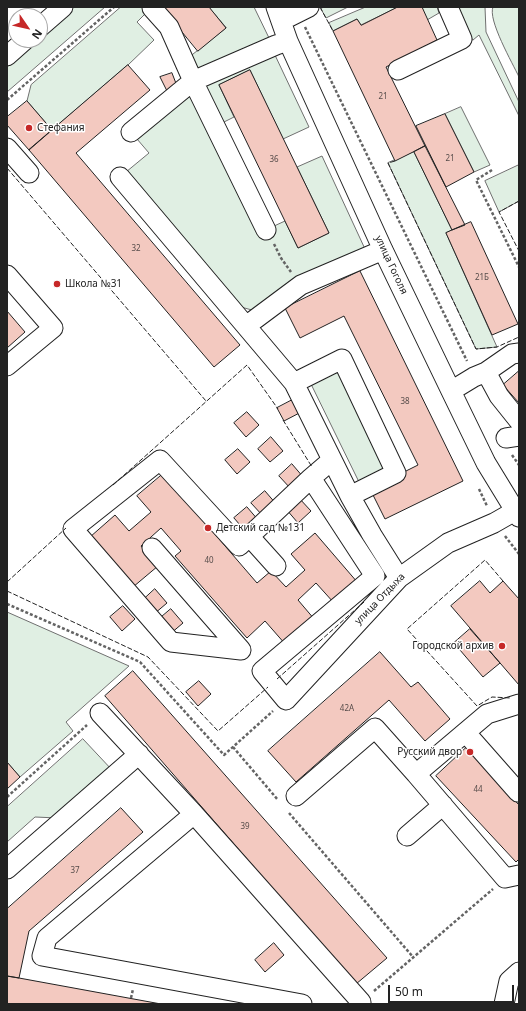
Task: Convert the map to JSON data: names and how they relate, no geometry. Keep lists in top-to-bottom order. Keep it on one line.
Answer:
{"streets":{"street":["улица Гоголя","улица Отдыха"]},"crossings":[["улица Гоголя","улица Отдыха"]],"places":["Стефания","Школа №31","Детский сад №131","Городской архив","Русский двор"],"house_numbers":["21","21","36","32","21Б","38","40","42А","44","39","37"],"scale_bar":"50 m","north":"bottom right"}
